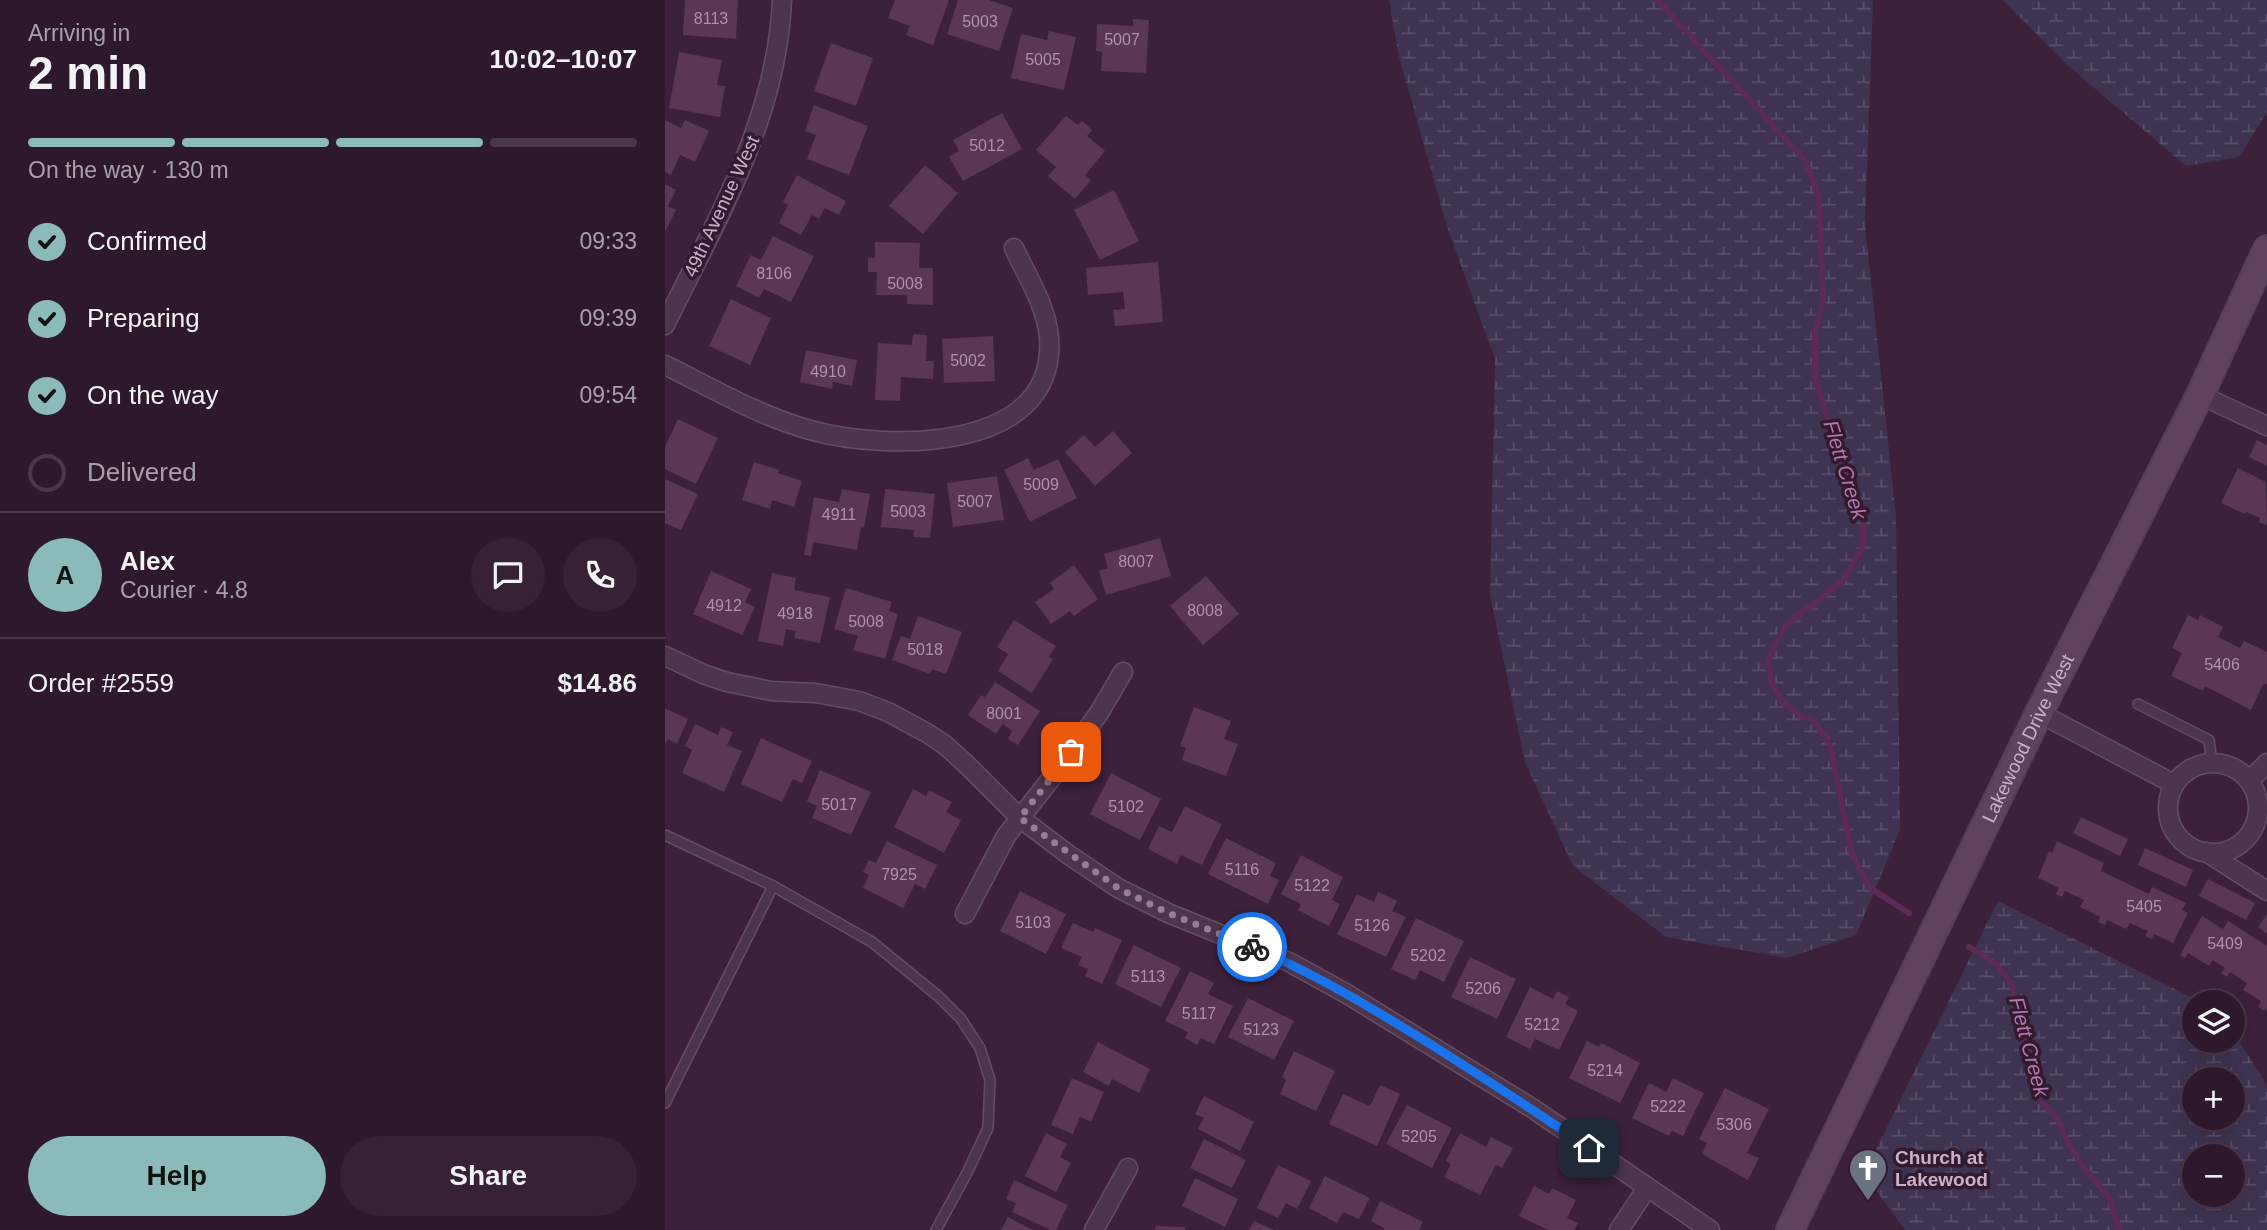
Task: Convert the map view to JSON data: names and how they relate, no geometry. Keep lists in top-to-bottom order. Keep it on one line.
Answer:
{"streets":{"main road":["Lakewood Drive West"],"street":["49th Avenue West"]},"water":["Flett Creek"],"places":{"church":["Church at Lakewood"]},"house_numbers":["8113","5003","5007","5005","5012","8106","5008","5002","4910","5009","5007","5003","4911","8007","4912","8008","4918","5008","5018","5406","8001","5017","5102","5116","7925","5122","5405","5103","5126","5409","5202","5113","5206","5117","5212","5123","5214","5222","5306","5205"],"page":{"heading":["2 min","Arriving in","10:02–10:07"],"panel":["Alex","Courier · 4.8","Order #2559","$14.86"],"bar":"On the way · 130 m","list":[["Confirmed","09:33"],["Preparing","09:39"],["On the way","09:54"],"Delivered"],"round":"A","map_buttons":["+","−"],"buttons":["Help","Share"]}}
